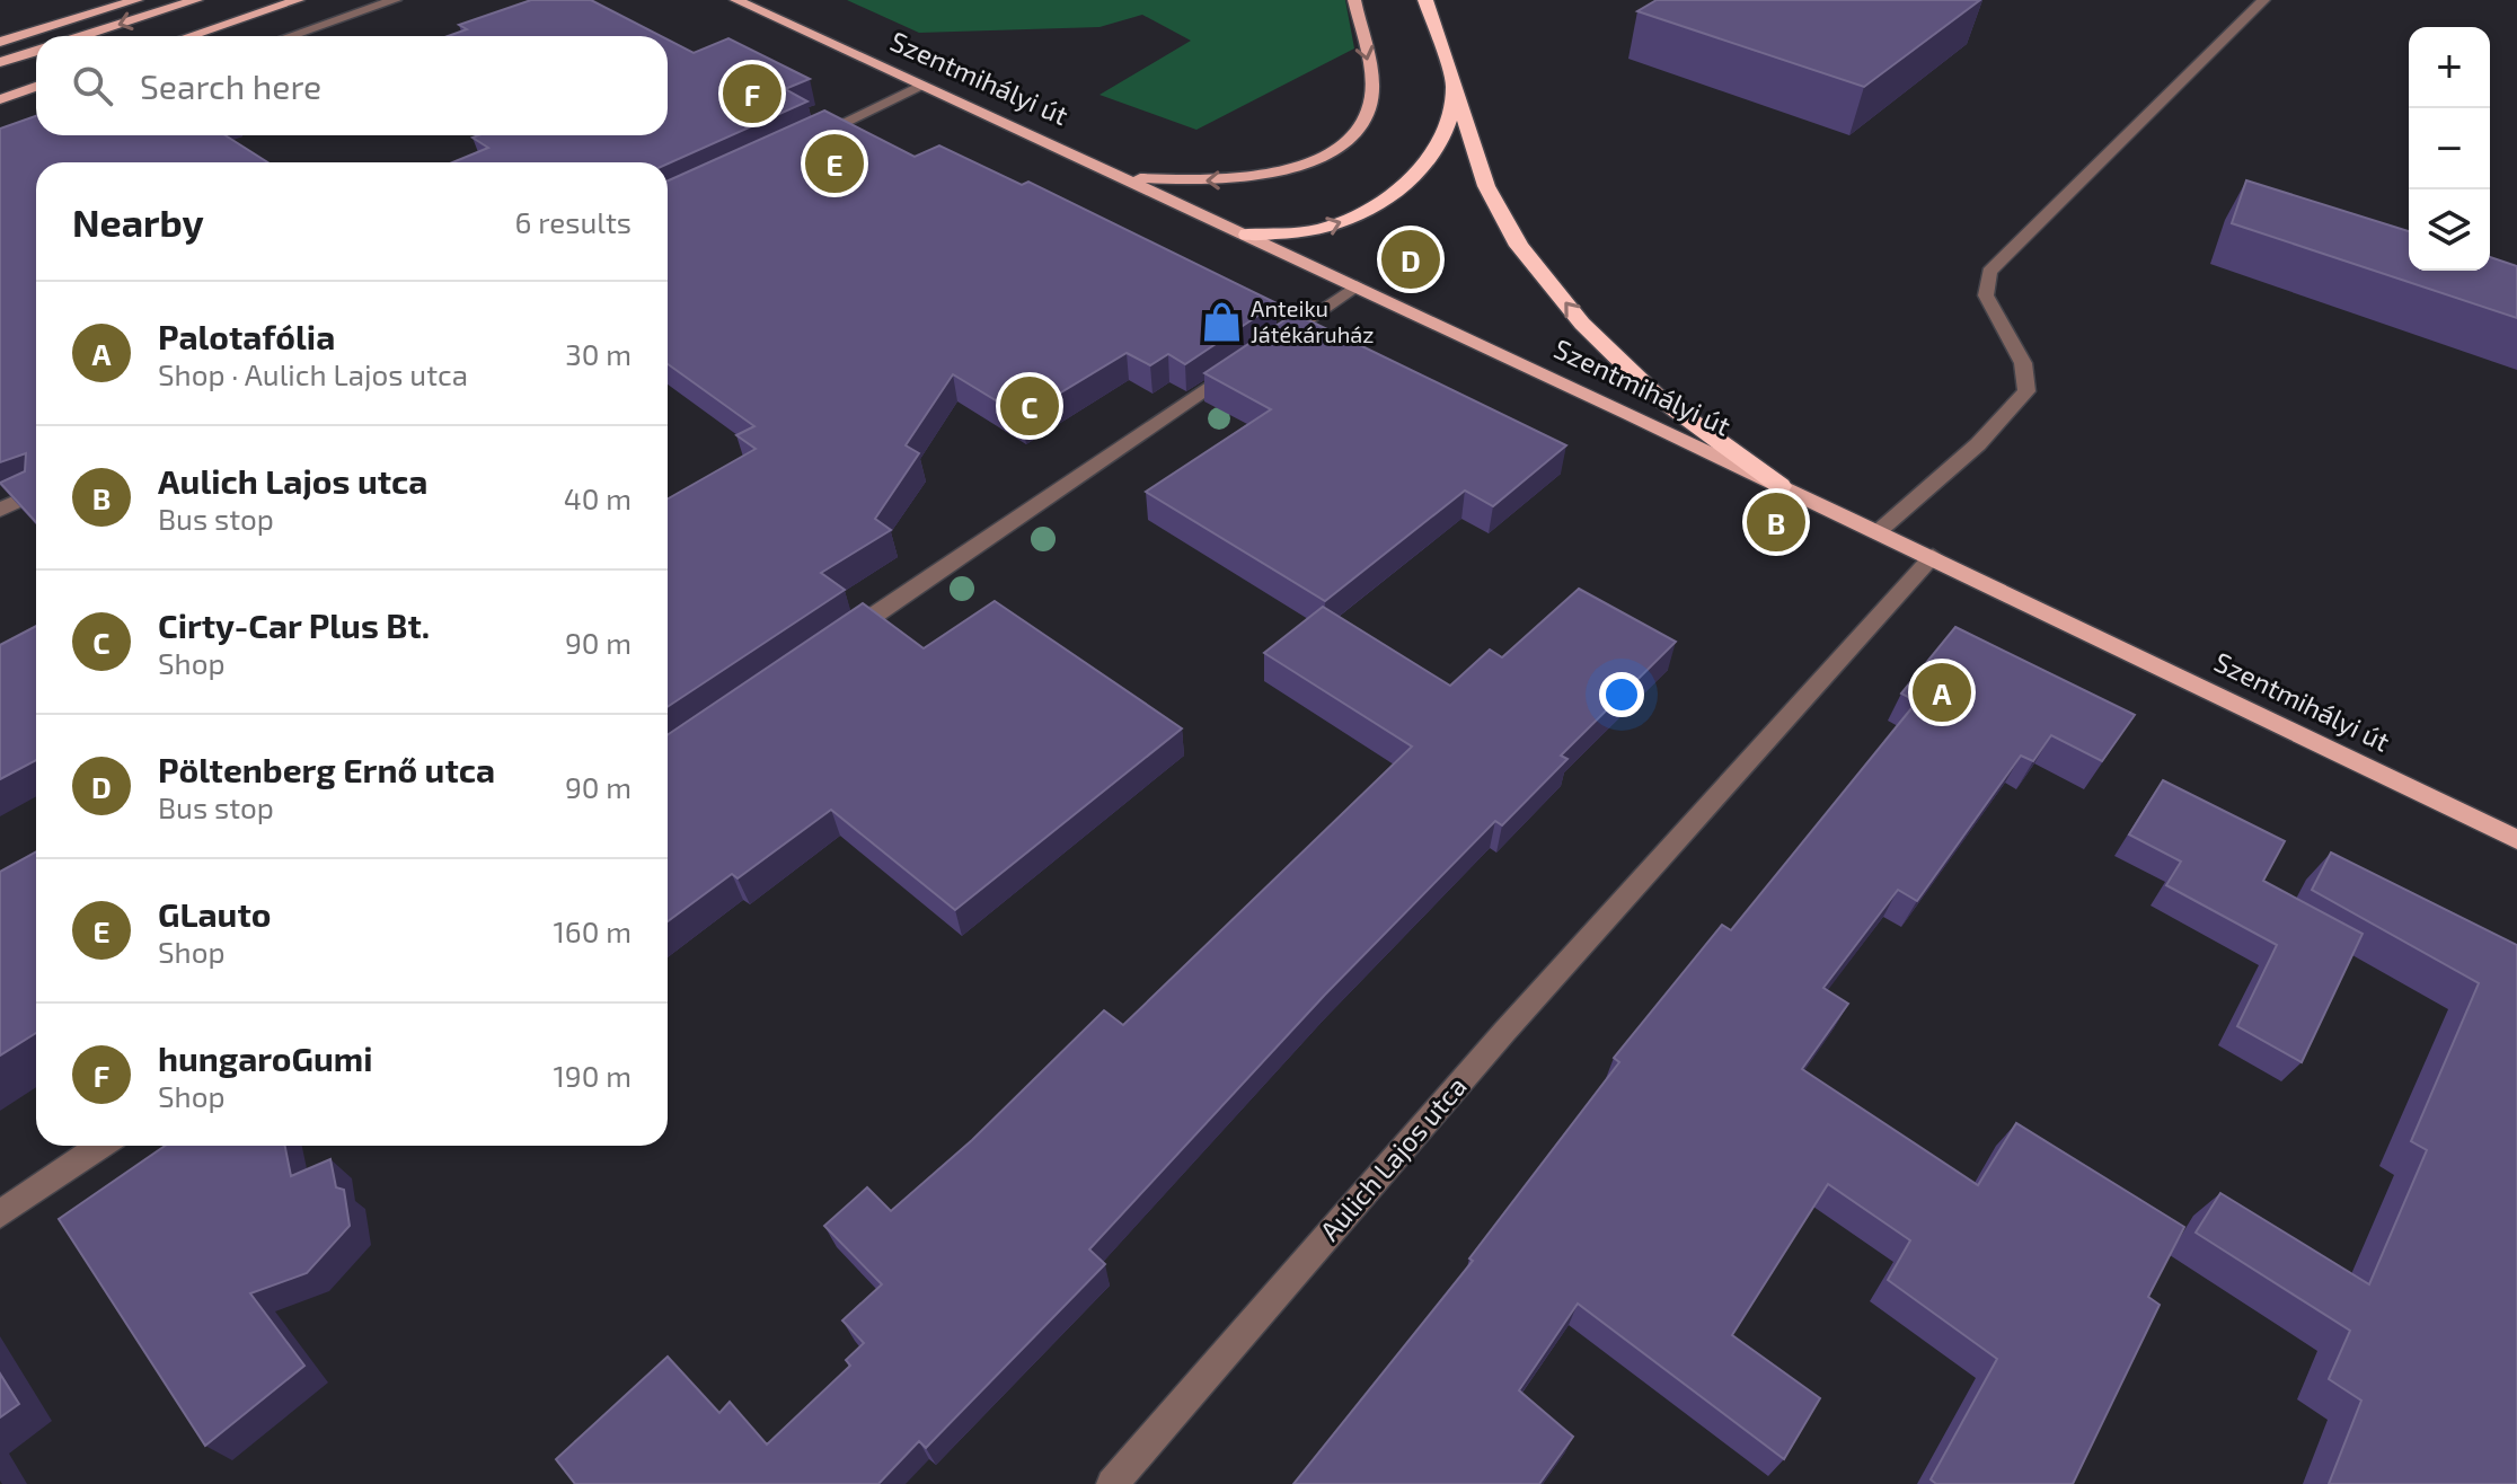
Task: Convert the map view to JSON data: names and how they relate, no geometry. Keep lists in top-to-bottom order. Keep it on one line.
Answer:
{"streets":{"main road":["Szentmihályi út"],"street":["Aulich Lajos utca"]},"crossings":[["Szentmihályi út","Aulich Lajos utca"]],"places":{"shop":["Anteiku Játékáruház"]},"page":{"map_buttons":["+","−"],"search":"Search here","pins":["F","E","D","C","B","A"],"heading":["Nearby","6 results"],"list":[{"mark":"A","name":"Palotafólia","note":"Shop · Aulich Lajos utca","value":"30 m"},{"mark":"B","name":"Aulich Lajos utca","note":"Bus stop","value":"40 m"},{"mark":"C","name":"Cirty-Car Plus Bt.","note":"Shop","value":"90 m"},{"mark":"D","name":"Pöltenberg Ernő utca","note":"Bus stop","value":"90 m"},{"mark":"E","name":"GLauto","note":"Shop","value":"160 m"},{"mark":"F","name":"hungaroGumi","note":"Shop","value":"190 m"}]}}
